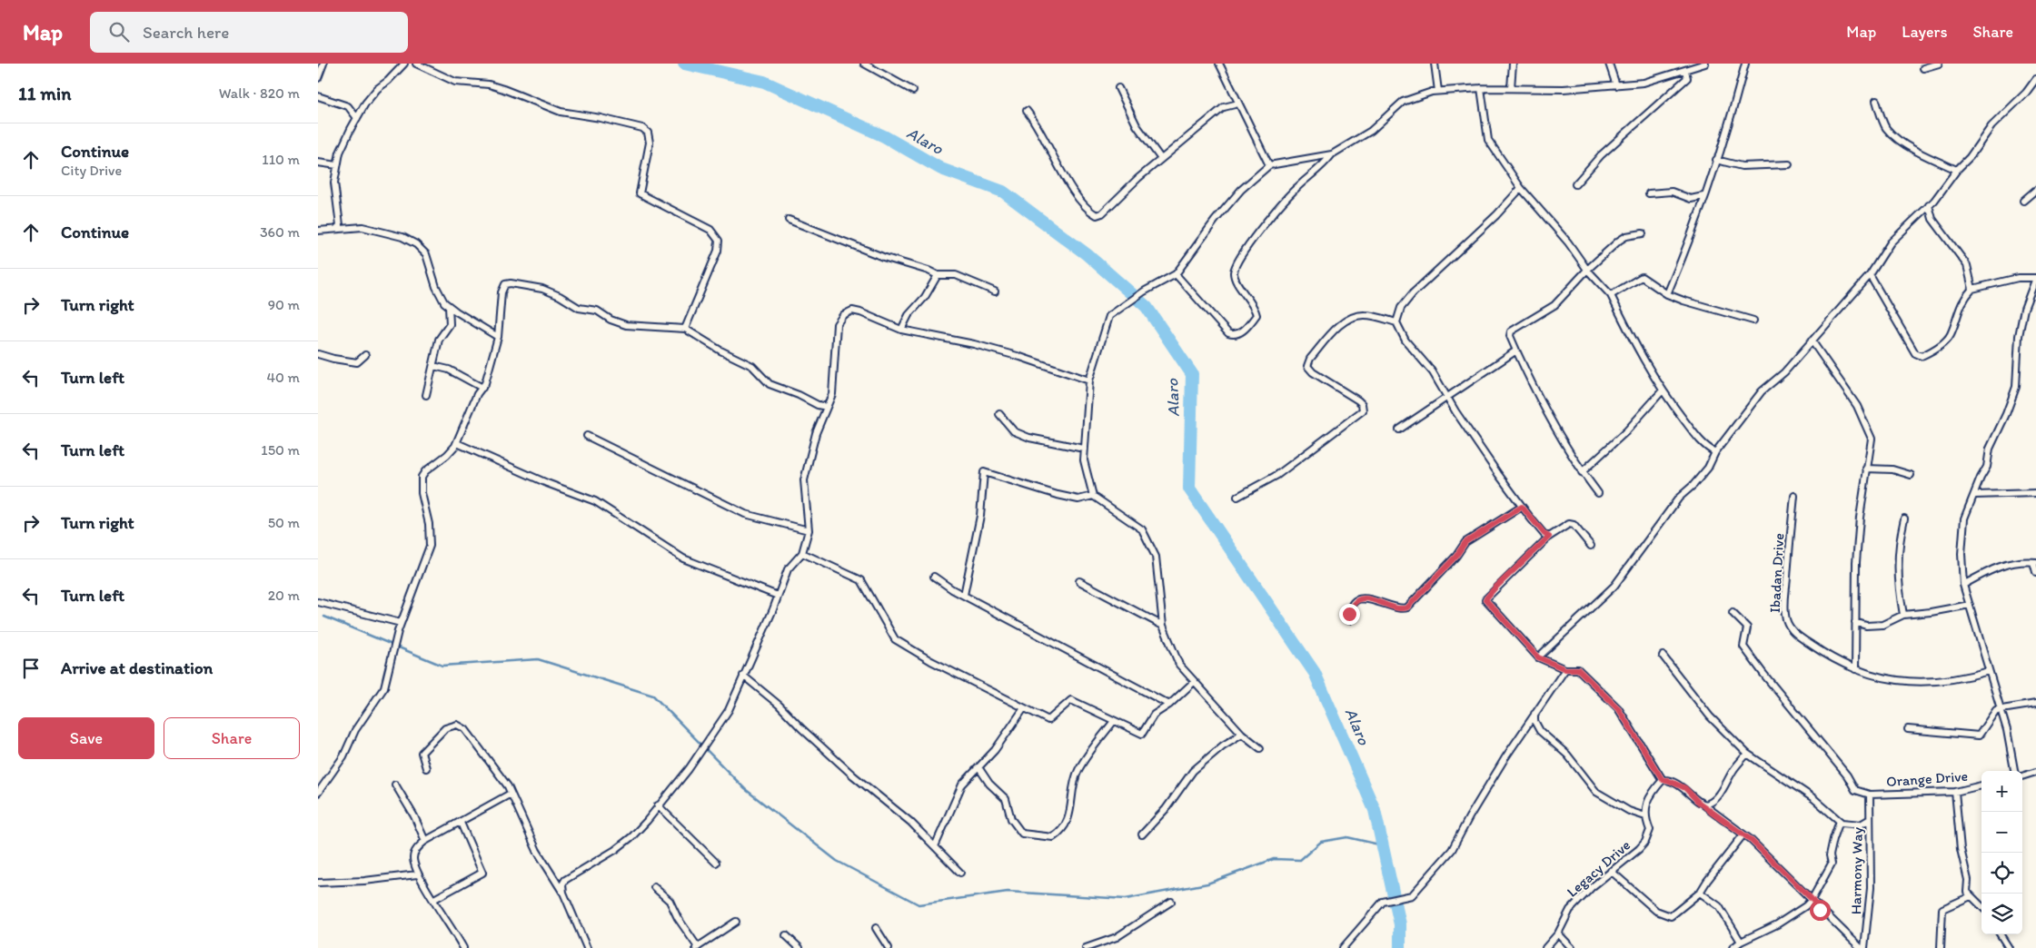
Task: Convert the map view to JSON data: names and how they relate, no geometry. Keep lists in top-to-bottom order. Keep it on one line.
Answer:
{"streets":{"street":["Ibadan Drive","Orange Drive","Legacy Drive","Harmony Way"]},"crossings":[["Orange Drive","Harmony Way"]],"water":["Alaro"],"page":{"header":"Map","search":"Search here","nav":["Map","Layers","Share"],"heading":["11 min","Walk · 820 m"],"list":[["Continue","City Drive","110 m"],["Continue","360 m"],["Turn right","90 m"],["Turn left","40 m"],["Turn left","150 m"],["Turn right","50 m"],["Turn left","20 m"],"Arrive at destination"],"buttons":["Save","Share"],"map_buttons":["+","−"]}}
